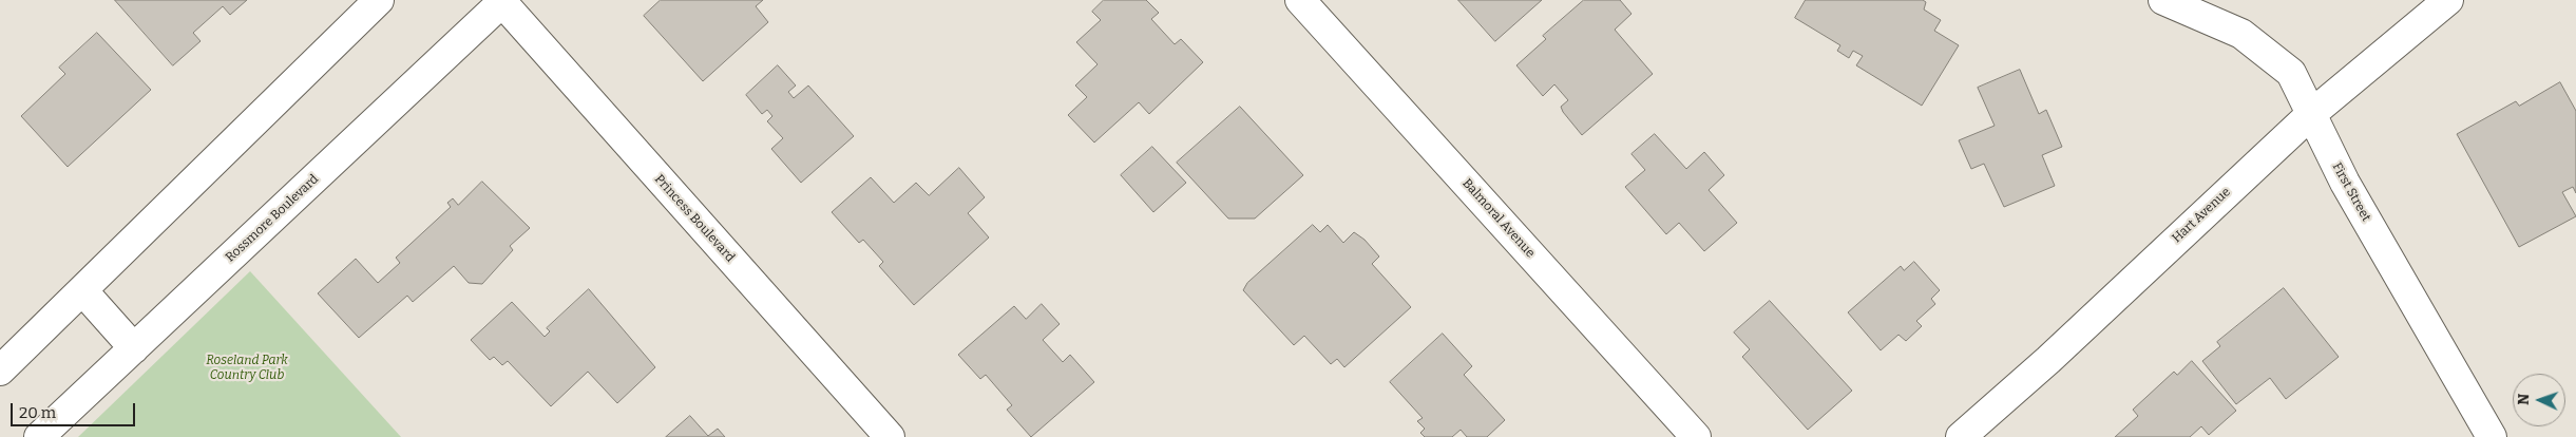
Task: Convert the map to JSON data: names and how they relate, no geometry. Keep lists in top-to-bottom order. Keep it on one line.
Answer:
{"streets":{"street":["First Street","Hart Avenue","Rossmore Boulevard","Princess Boulevard","Balmoral Avenue"]},"crossings":[["First Street","Hart Avenue"],["Rossmore Boulevard","Princess Boulevard"]],"parks":["Roseland Park Country Club"],"scale_bar":"20 m","north":"left"}
